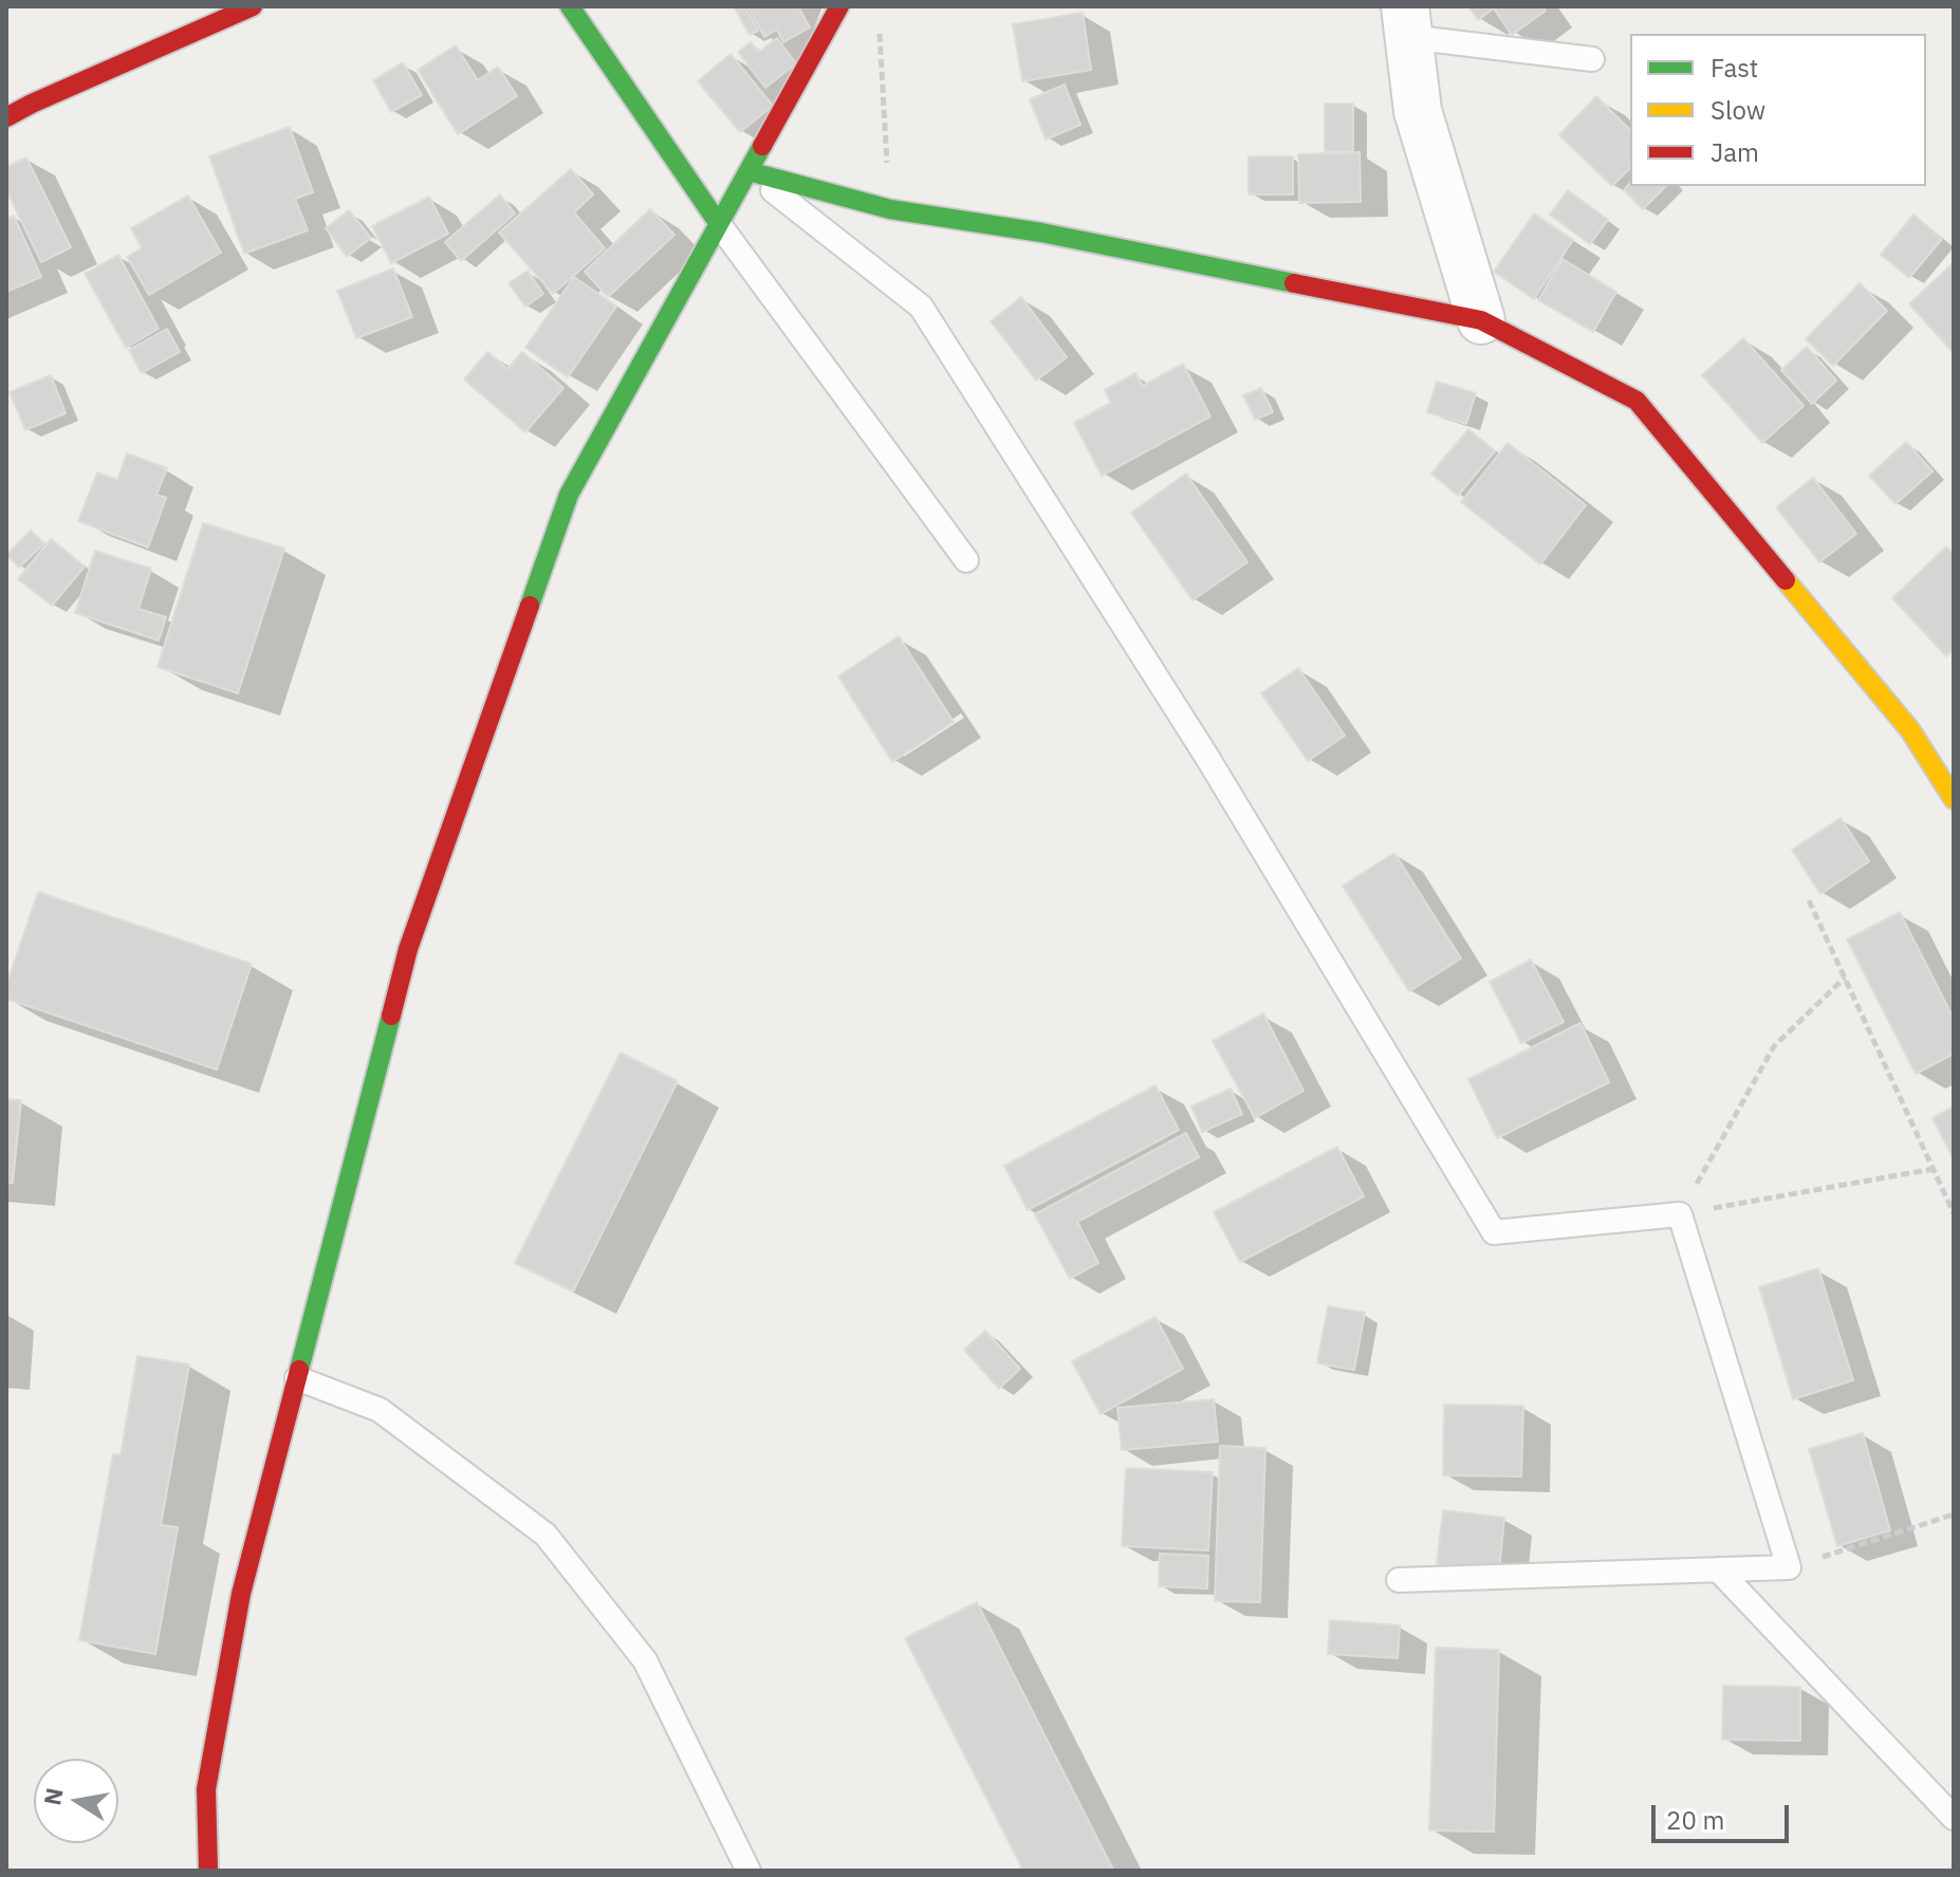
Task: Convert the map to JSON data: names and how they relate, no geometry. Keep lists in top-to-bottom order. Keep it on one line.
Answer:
{"legend":["Fast","Slow","Jam"],"scale_bar":"20 m","north":"left"}
